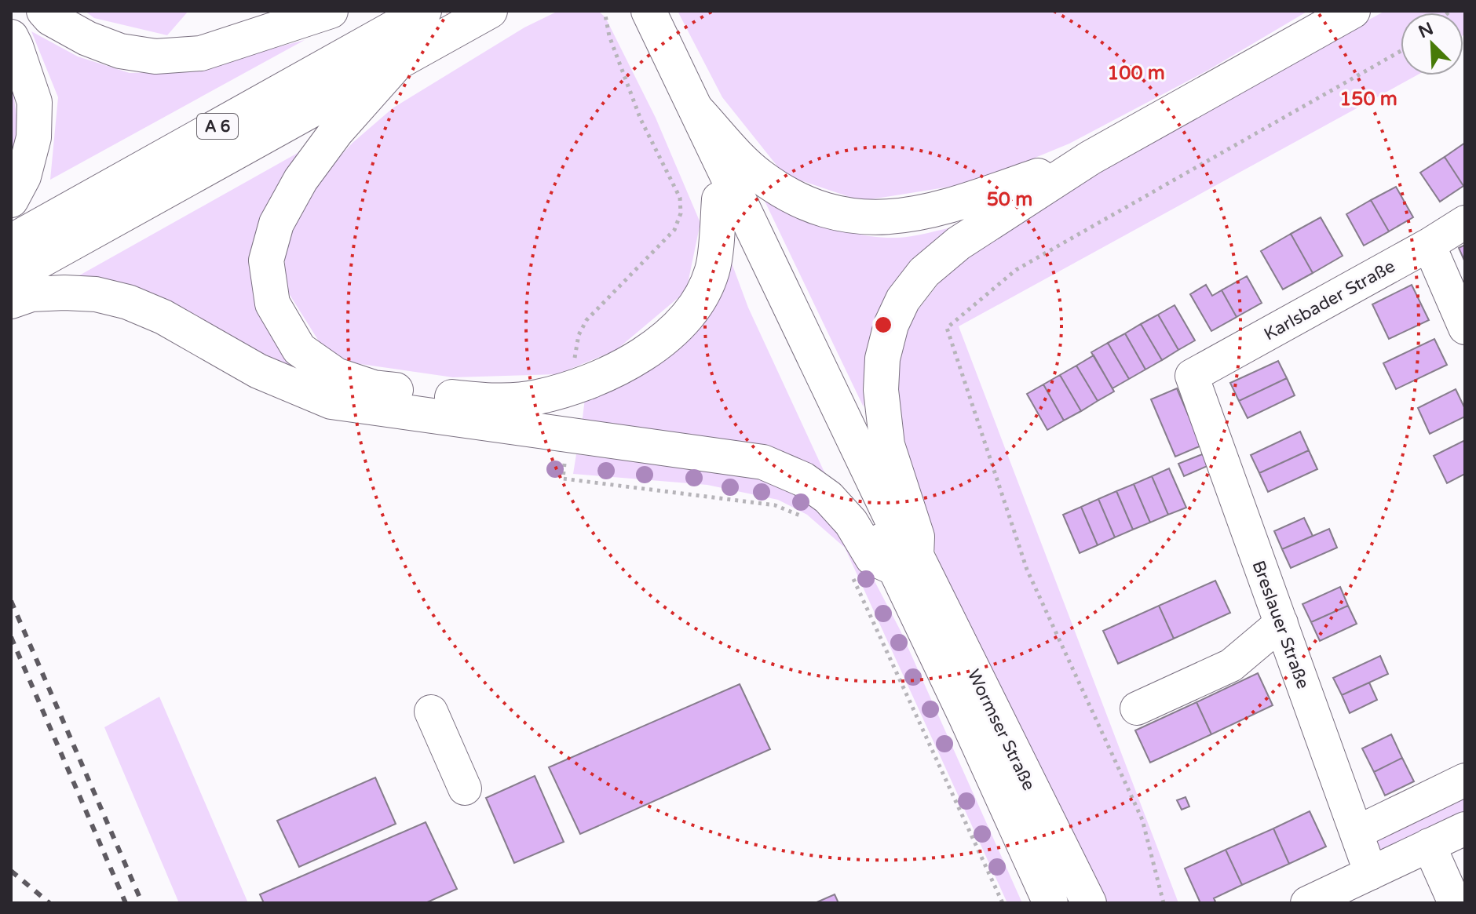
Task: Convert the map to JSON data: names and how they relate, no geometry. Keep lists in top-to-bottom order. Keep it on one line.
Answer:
{"streets":{"main road":["A 6","Wormser Straße"],"street":["Karlsbader Straße","Breslauer Straße"]},"crossings":[["Karlsbader Straße","Breslauer Straße"]],"north":"top left","rings":["100 m","150 m","50 m"]}
